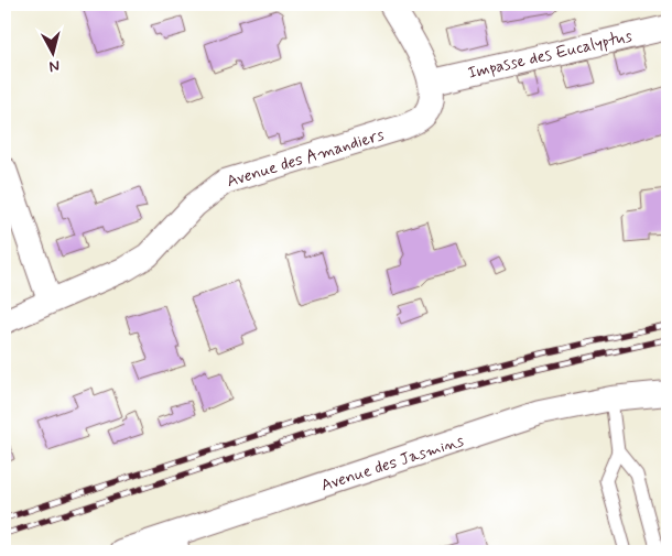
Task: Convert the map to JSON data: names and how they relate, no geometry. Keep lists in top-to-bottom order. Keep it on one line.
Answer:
{"streets":{"street":["Impasse des Eucalyptus","Avenue des Amandiers","Avenue des Jasmins"]},"crossings":[["Impasse des Eucalyptus","Avenue des Amandiers"]],"north":"bottom"}
